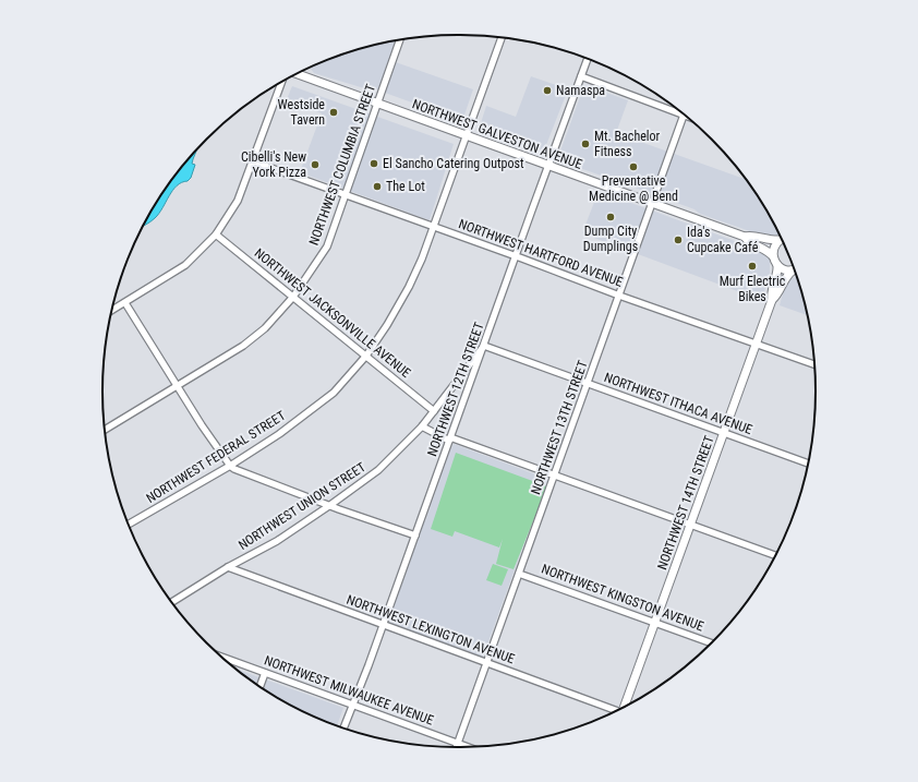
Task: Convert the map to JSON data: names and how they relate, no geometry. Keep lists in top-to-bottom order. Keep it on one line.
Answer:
{"streets":{"street":["NORTHWEST GALVESTON AVENUE","NORTHWEST COLUMBIA STREET","NORTHWEST HARTFORD AVENUE","NORTHWEST JACKSONVILLE AVENUE","NORTHWEST 12TH STREET","NORTHWEST ITHACA AVENUE","NORTHWEST 13TH STREET","NORTHWEST FEDERAL STREET","NORTHWEST 14TH STREET","NORTHWEST UNION STREET","NORTHWEST KINGSTON AVENUE","NORTHWEST LEXINGTON AVENUE","NORTHWEST MILWAUKEE AVENUE"]},"crossings":[["NORTHWEST GALVESTON AVENUE","NORTHWEST COLUMBIA STREET"],["NORTHWEST GALVESTON AVENUE","NORTHWEST 12TH STREET"],["NORTHWEST GALVESTON AVENUE","NORTHWEST 13TH STREET"],["NORTHWEST GALVESTON AVENUE","NORTHWEST FEDERAL STREET"],["NORTHWEST COLUMBIA STREET","NORTHWEST HARTFORD AVENUE"],["NORTHWEST COLUMBIA STREET","NORTHWEST JACKSONVILLE AVENUE"],["NORTHWEST HARTFORD AVENUE","NORTHWEST 12TH STREET"],["NORTHWEST HARTFORD AVENUE","NORTHWEST 13TH STREET"],["NORTHWEST HARTFORD AVENUE","NORTHWEST FEDERAL STREET"],["NORTHWEST HARTFORD AVENUE","NORTHWEST 14TH STREET"],["NORTHWEST JACKSONVILLE AVENUE","NORTHWEST FEDERAL STREET"],["NORTHWEST JACKSONVILLE AVENUE","NORTHWEST UNION STREET"],["NORTHWEST 12TH STREET","NORTHWEST ITHACA AVENUE"],["NORTHWEST 12TH STREET","NORTHWEST UNION STREET"],["NORTHWEST 12TH STREET","NORTHWEST LEXINGTON AVENUE"],["NORTHWEST 12TH STREET","NORTHWEST MILWAUKEE AVENUE"],["NORTHWEST ITHACA AVENUE","NORTHWEST 13TH STREET"],["NORTHWEST ITHACA AVENUE","NORTHWEST 14TH STREET"],["NORTHWEST ITHACA AVENUE","NORTHWEST UNION STREET"],["NORTHWEST 13TH STREET","NORTHWEST KINGSTON AVENUE"],["NORTHWEST 13TH STREET","NORTHWEST LEXINGTON AVENUE"],["NORTHWEST 13TH STREET","NORTHWEST MILWAUKEE AVENUE"],["NORTHWEST 14TH STREET","NORTHWEST KINGSTON AVENUE"],["NORTHWEST UNION STREET","NORTHWEST LEXINGTON AVENUE"]],"places":["Namaspa","Westside Tavern","Mt. Bachelor Fitness","El Sancho Catering Outpost","Cibelli's New York Pizza","Preventative Medicine @ Bend","The Lot","Dump City Dumplings","Ida's Cupcake Café","Murf Electric Bikes"]}
